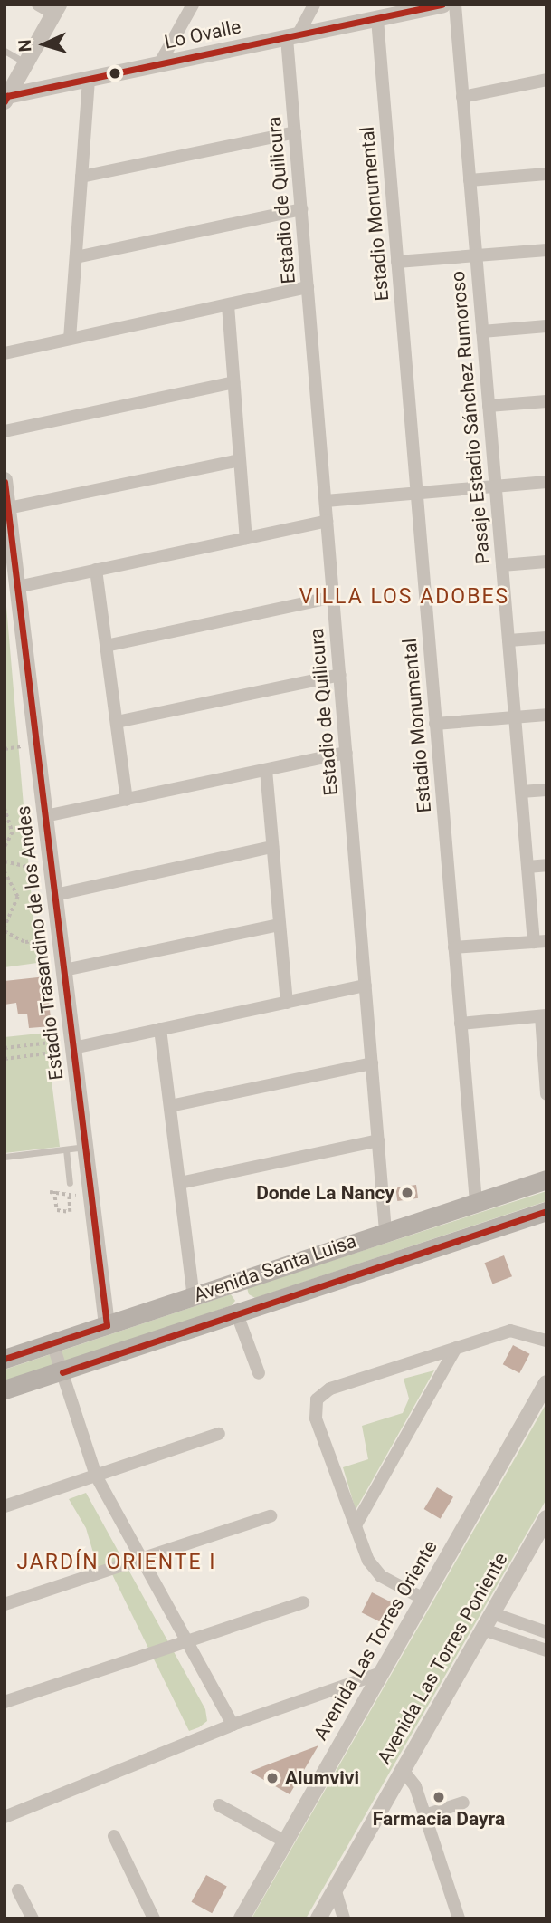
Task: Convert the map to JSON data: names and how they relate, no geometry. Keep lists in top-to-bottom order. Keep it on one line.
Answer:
{"streets":{"main road":["Avenida Santa Luisa"],"street":["Lo Ovalle","Estadio de Quilicura","Estadio Monumental","Pasaje Estadio Sánchez Rumoroso","Estadio Trasandino de los Andes","Avenida Las Torres Oriente","Avenida Las Torres Poniente"]},"crossings":[["Lo Ovalle","Estadio de Quilicura"],["Lo Ovalle","Estadio Monumental"],["Estadio de Quilicura","Avenida Santa Luisa"],["Estadio Monumental","Avenida Santa Luisa"],["Estadio Trasandino de los Andes","Avenida Santa Luisa"]],"districts":["VILLA LOS ADOBES","JARDÍN ORIENTE I"],"places":["Donde La Nancy","Alumvivi","Farmacia Dayra"],"north":"left"}
